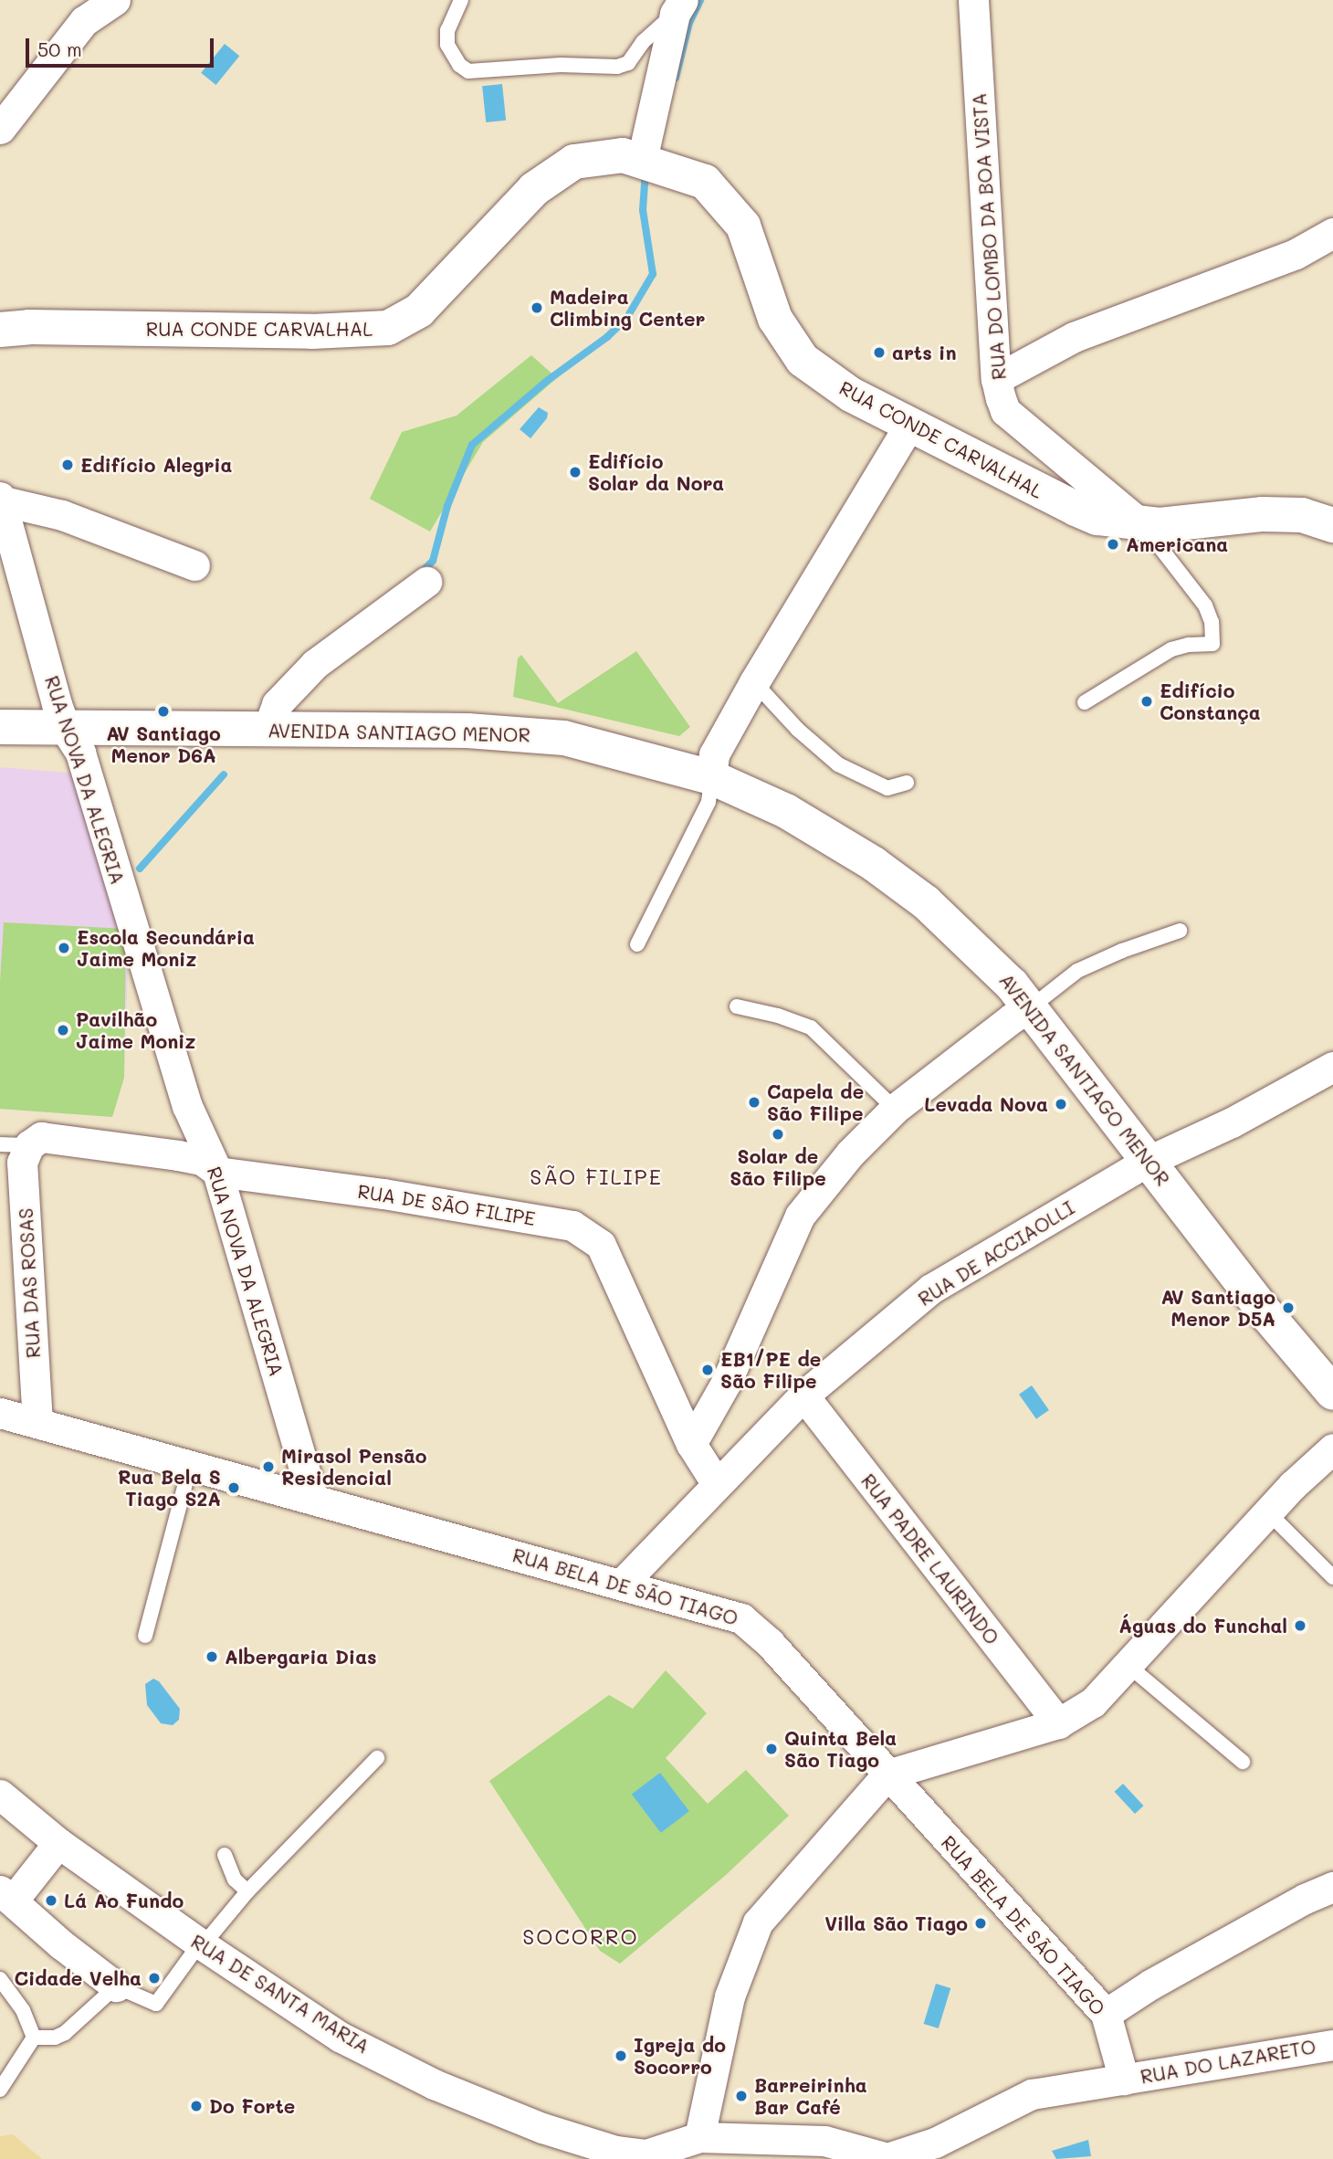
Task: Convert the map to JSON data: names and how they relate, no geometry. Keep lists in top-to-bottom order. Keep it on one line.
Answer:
{"streets":{"main road":["RUA CONDE CARVALHAL","AVENIDA SANTIAGO MENOR"],"street":["RUA DO LOMBO DA BOA VISTA","RUA NOVA DA ALEGRIA","RUA DE SÃO FILIPE","RUA DE ACCIAOLLI","RUA DAS ROSAS","RUA PADRE LAURINDO","RUA BELA DE SÃO TIAGO","RUA DE SANTA MARIA","RUA DO LAZARETO"]},"crossings":[["RUA DO LOMBO DA BOA VISTA","RUA CONDE CARVALHAL"],["AVENIDA SANTIAGO MENOR","RUA NOVA DA ALEGRIA"],["AVENIDA SANTIAGO MENOR","RUA DE ACCIAOLLI"],["RUA NOVA DA ALEGRIA","RUA DE SÃO FILIPE"],["RUA NOVA DA ALEGRIA","RUA BELA DE SÃO TIAGO"],["RUA DE SÃO FILIPE","RUA DE ACCIAOLLI"],["RUA DE SÃO FILIPE","RUA DAS ROSAS"],["RUA DE ACCIAOLLI","RUA PADRE LAURINDO"],["RUA DE ACCIAOLLI","RUA BELA DE SÃO TIAGO"],["RUA DAS ROSAS","RUA BELA DE SÃO TIAGO"],["RUA BELA DE SÃO TIAGO","RUA DO LAZARETO"],["RUA DE SANTA MARIA","RUA DO LAZARETO"]],"districts":["SÃO FILIPE","SOCORRO"],"places":["Madeira Climbing Center","arts in","Edifício Alegria","Edifício Solar da Nora","Americana","Edifício Constança","AV Santiago Menor D6A","Escola Secundária Jaime Moniz","Pavilhão Jaime Moniz","Capela de São Filipe","Levada Nova","Solar de São Filipe","AV Santiago Menor D5A","EB1/PE de São Filipe","Mirasol Pensão Residencial","Rua Bela S Tiago S2A","Águas do Funchal","Albergaria Dias","Quinta Bela São Tiago","Lá Ao Fundo","Villa São Tiago","Cidade Velha","Igreja do Socorro","Barreirinha Bar Café","Do Forte"],"scale_bar":"50 m"}
